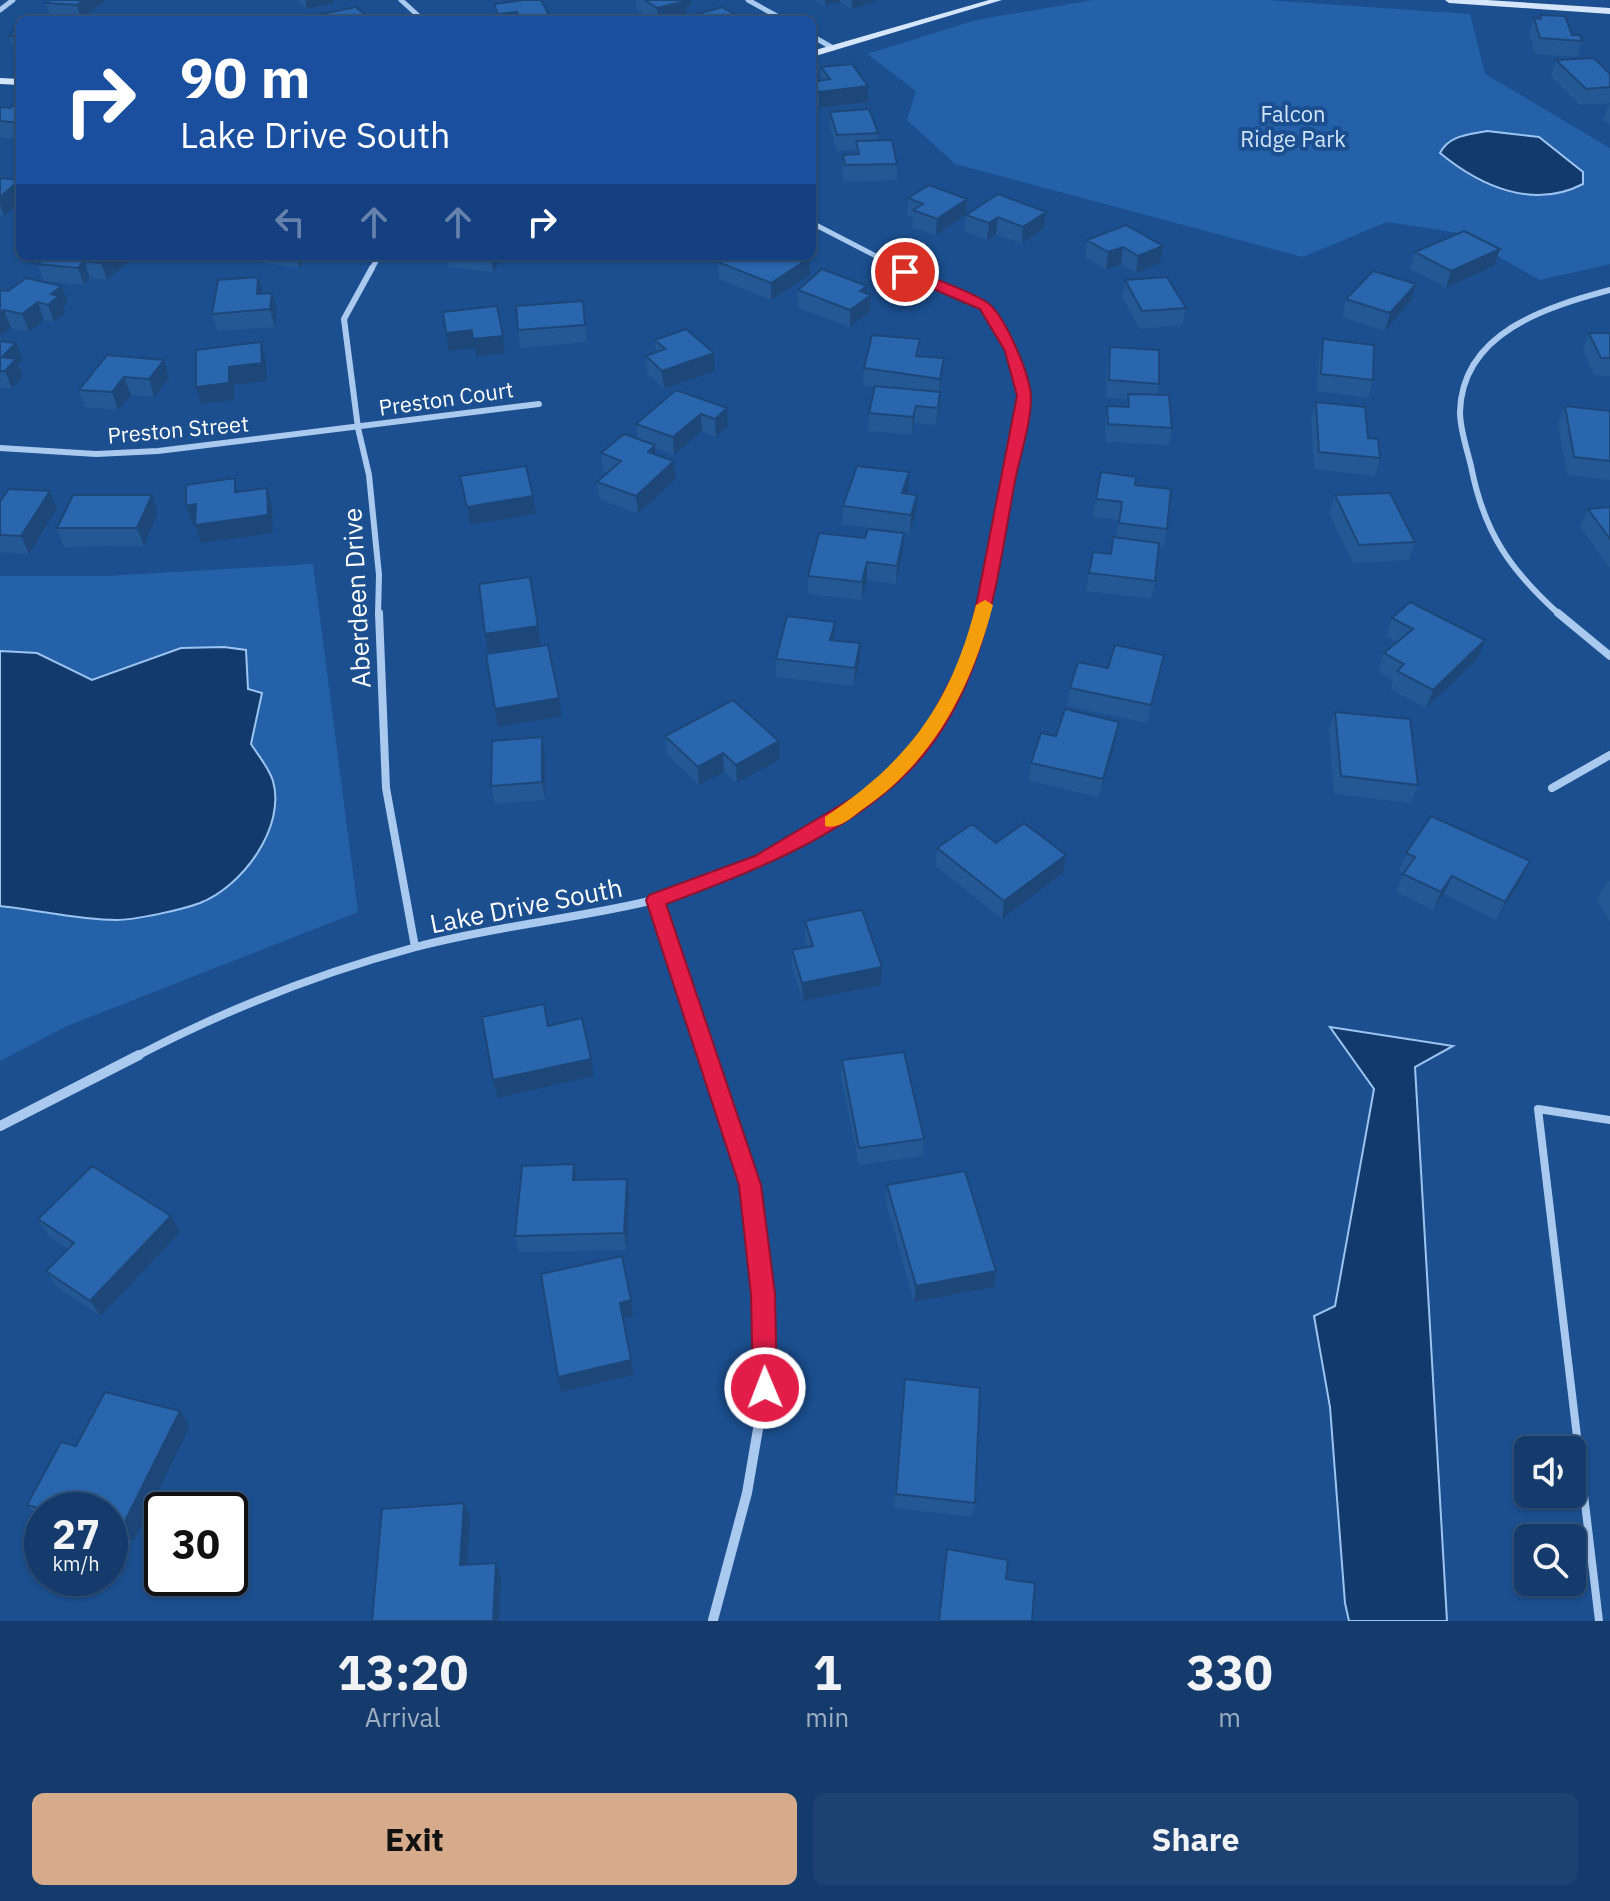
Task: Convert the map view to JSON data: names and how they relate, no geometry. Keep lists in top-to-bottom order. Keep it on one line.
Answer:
{"streets":{"street":["Preston Court","Preston Street","Aberdeen Drive","Lake Drive South"]},"crossings":[["Preston Court","Preston Street"],["Preston Court","Aberdeen Drive"],["Preston Street","Aberdeen Drive"],["Aberdeen Drive","Lake Drive South"]],"parks":["Falcon Ridge Park"],"page":{"turn":["90 m","Lake Drive South"],"speed":"27 km/h","limit":"30","eta":["13:20","Arrival","1","min","330","m"],"buttons":["Exit","Share"]}}
